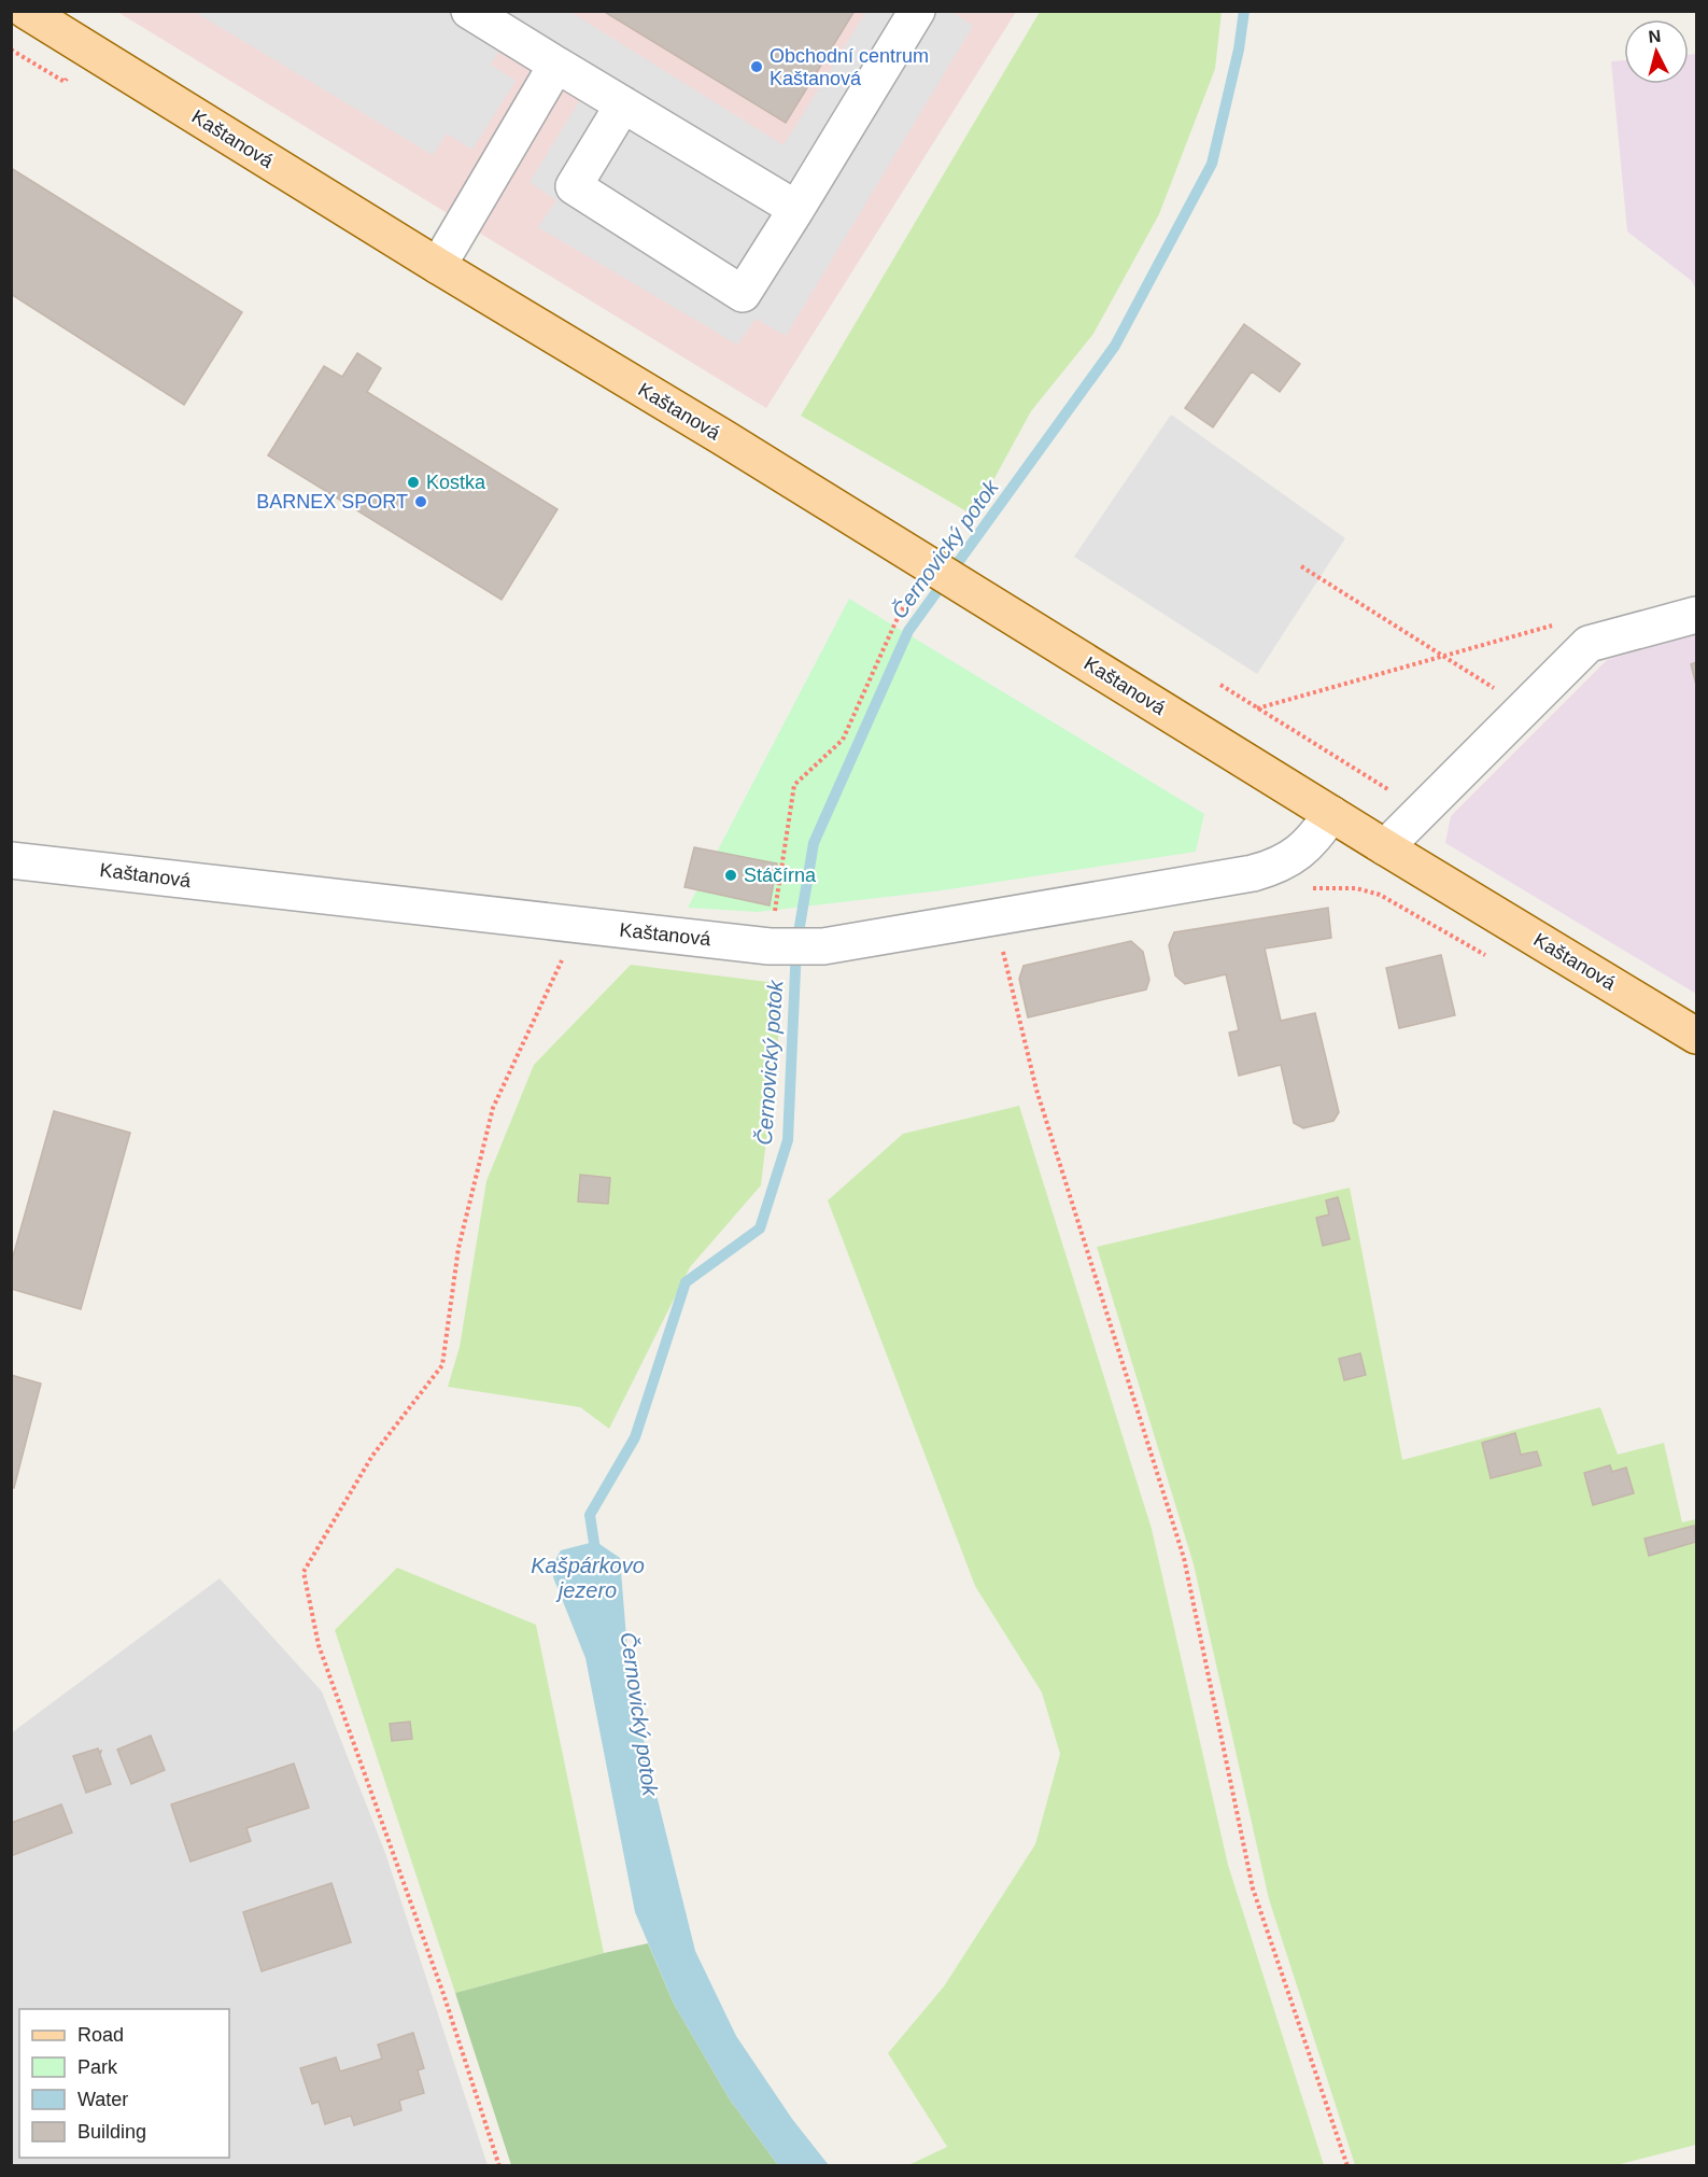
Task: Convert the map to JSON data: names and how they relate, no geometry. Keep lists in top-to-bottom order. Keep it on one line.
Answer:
{"streets":{"main road":["Kaštanová"]},"water":["Černovický potok","Kašpárkovo jezero"],"places":["Obchodní centrum Kaštanová","Kostka","BARNEX SPORT","Stáčírna"],"legend":["Road","Park","Water","Building"],"north":"top"}
